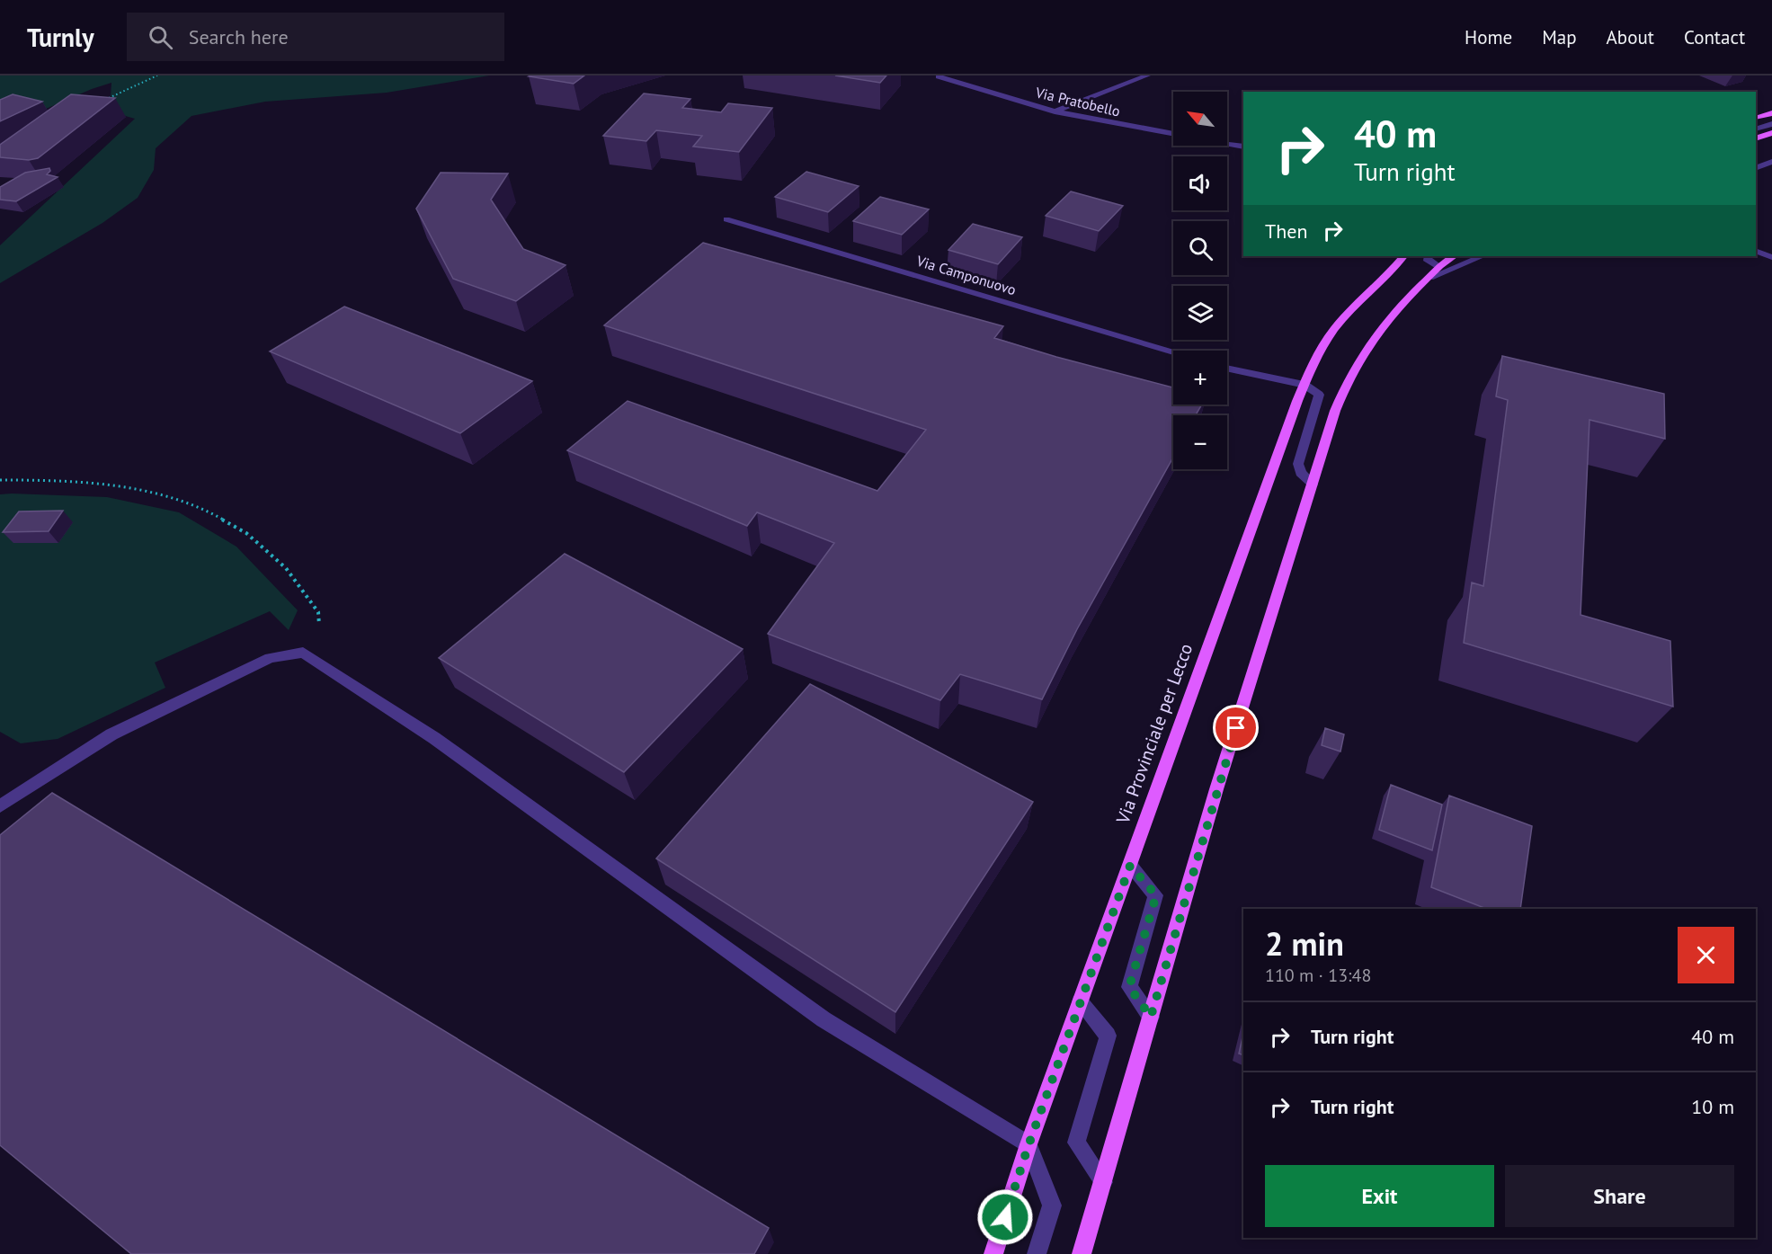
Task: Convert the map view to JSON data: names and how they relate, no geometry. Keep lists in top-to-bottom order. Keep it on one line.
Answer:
{"streets":{"main road":["Via Provinciale per Lecco"],"street":["Via Pratobello","Via Camponuovo"]},"north":"top left","page":{"header":"Turnly","search":"Search here","nav":["Home","Map","About","Contact"],"map_buttons":["+","−"],"turn":["40 m","Turn right"],"then":"Then","heading":["2 min","110 m · 13:48"],"list":[{"name":"Turn right","value":"40 m"},{"name":"Turn right","value":"10 m"}],"buttons":["Exit","Share"]}}
